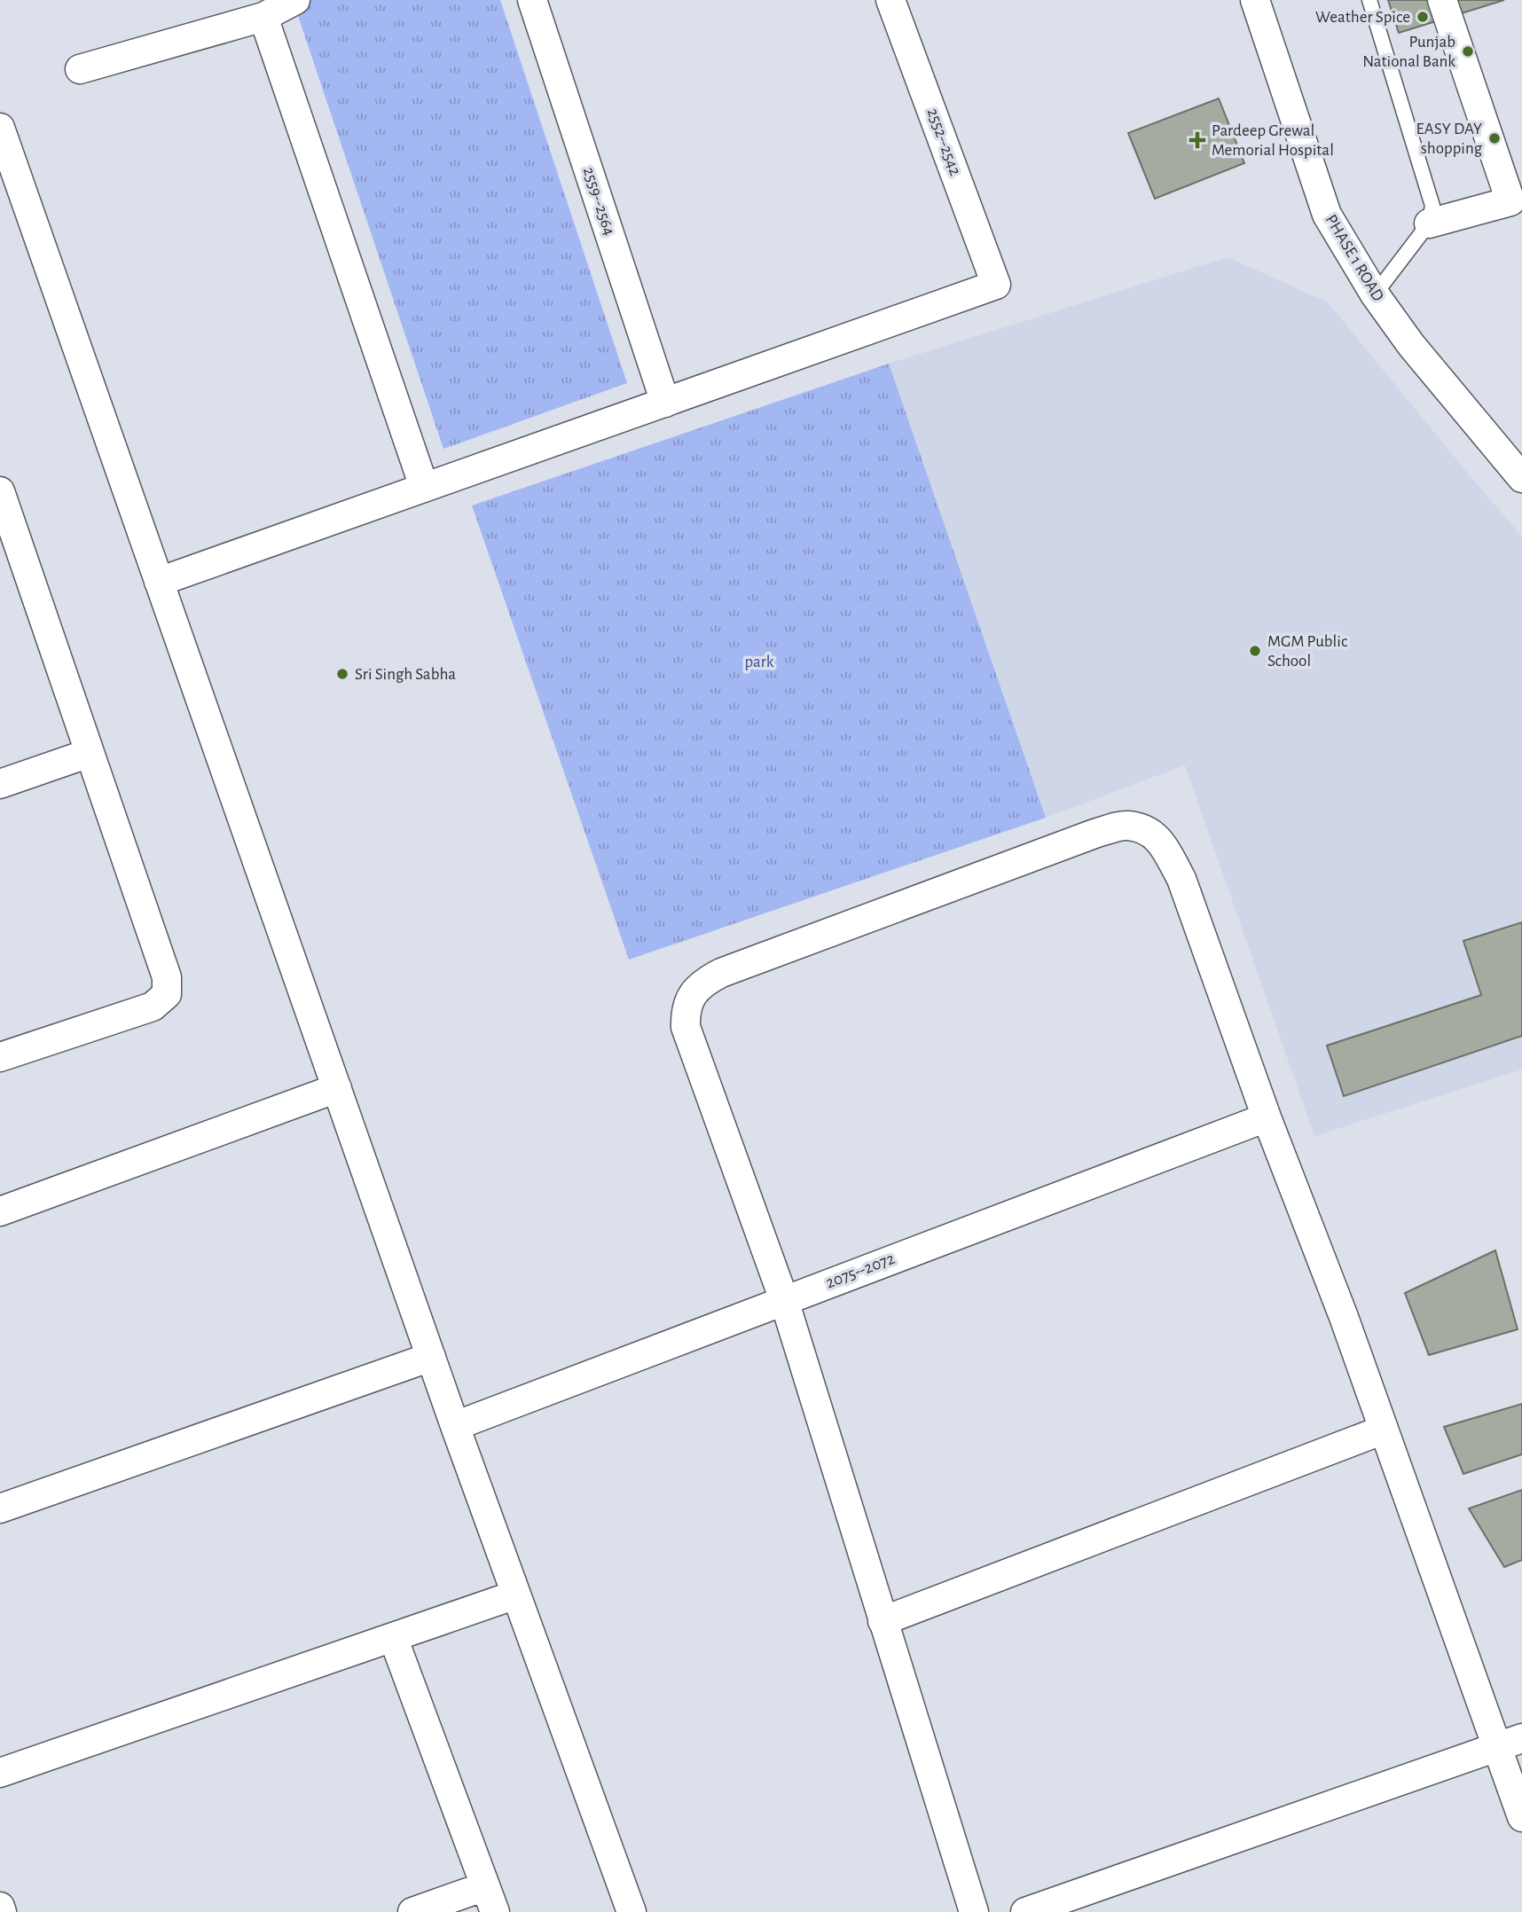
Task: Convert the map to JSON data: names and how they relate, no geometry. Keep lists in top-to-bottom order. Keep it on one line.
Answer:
{"streets":{"street":["2552--2542","2559--2564","PHASE 1 ROAD","2075--2072"]},"crossings":[["2552--2542","2559--2564"]],"parks":["park"],"places":{"other":["Weather Spice","Punjab National Bank","EASY DAY shopping","MGM Public School","Sri Singh Sabha"],"health":["Pardeep Grewal Memorial Hospital"]}}
